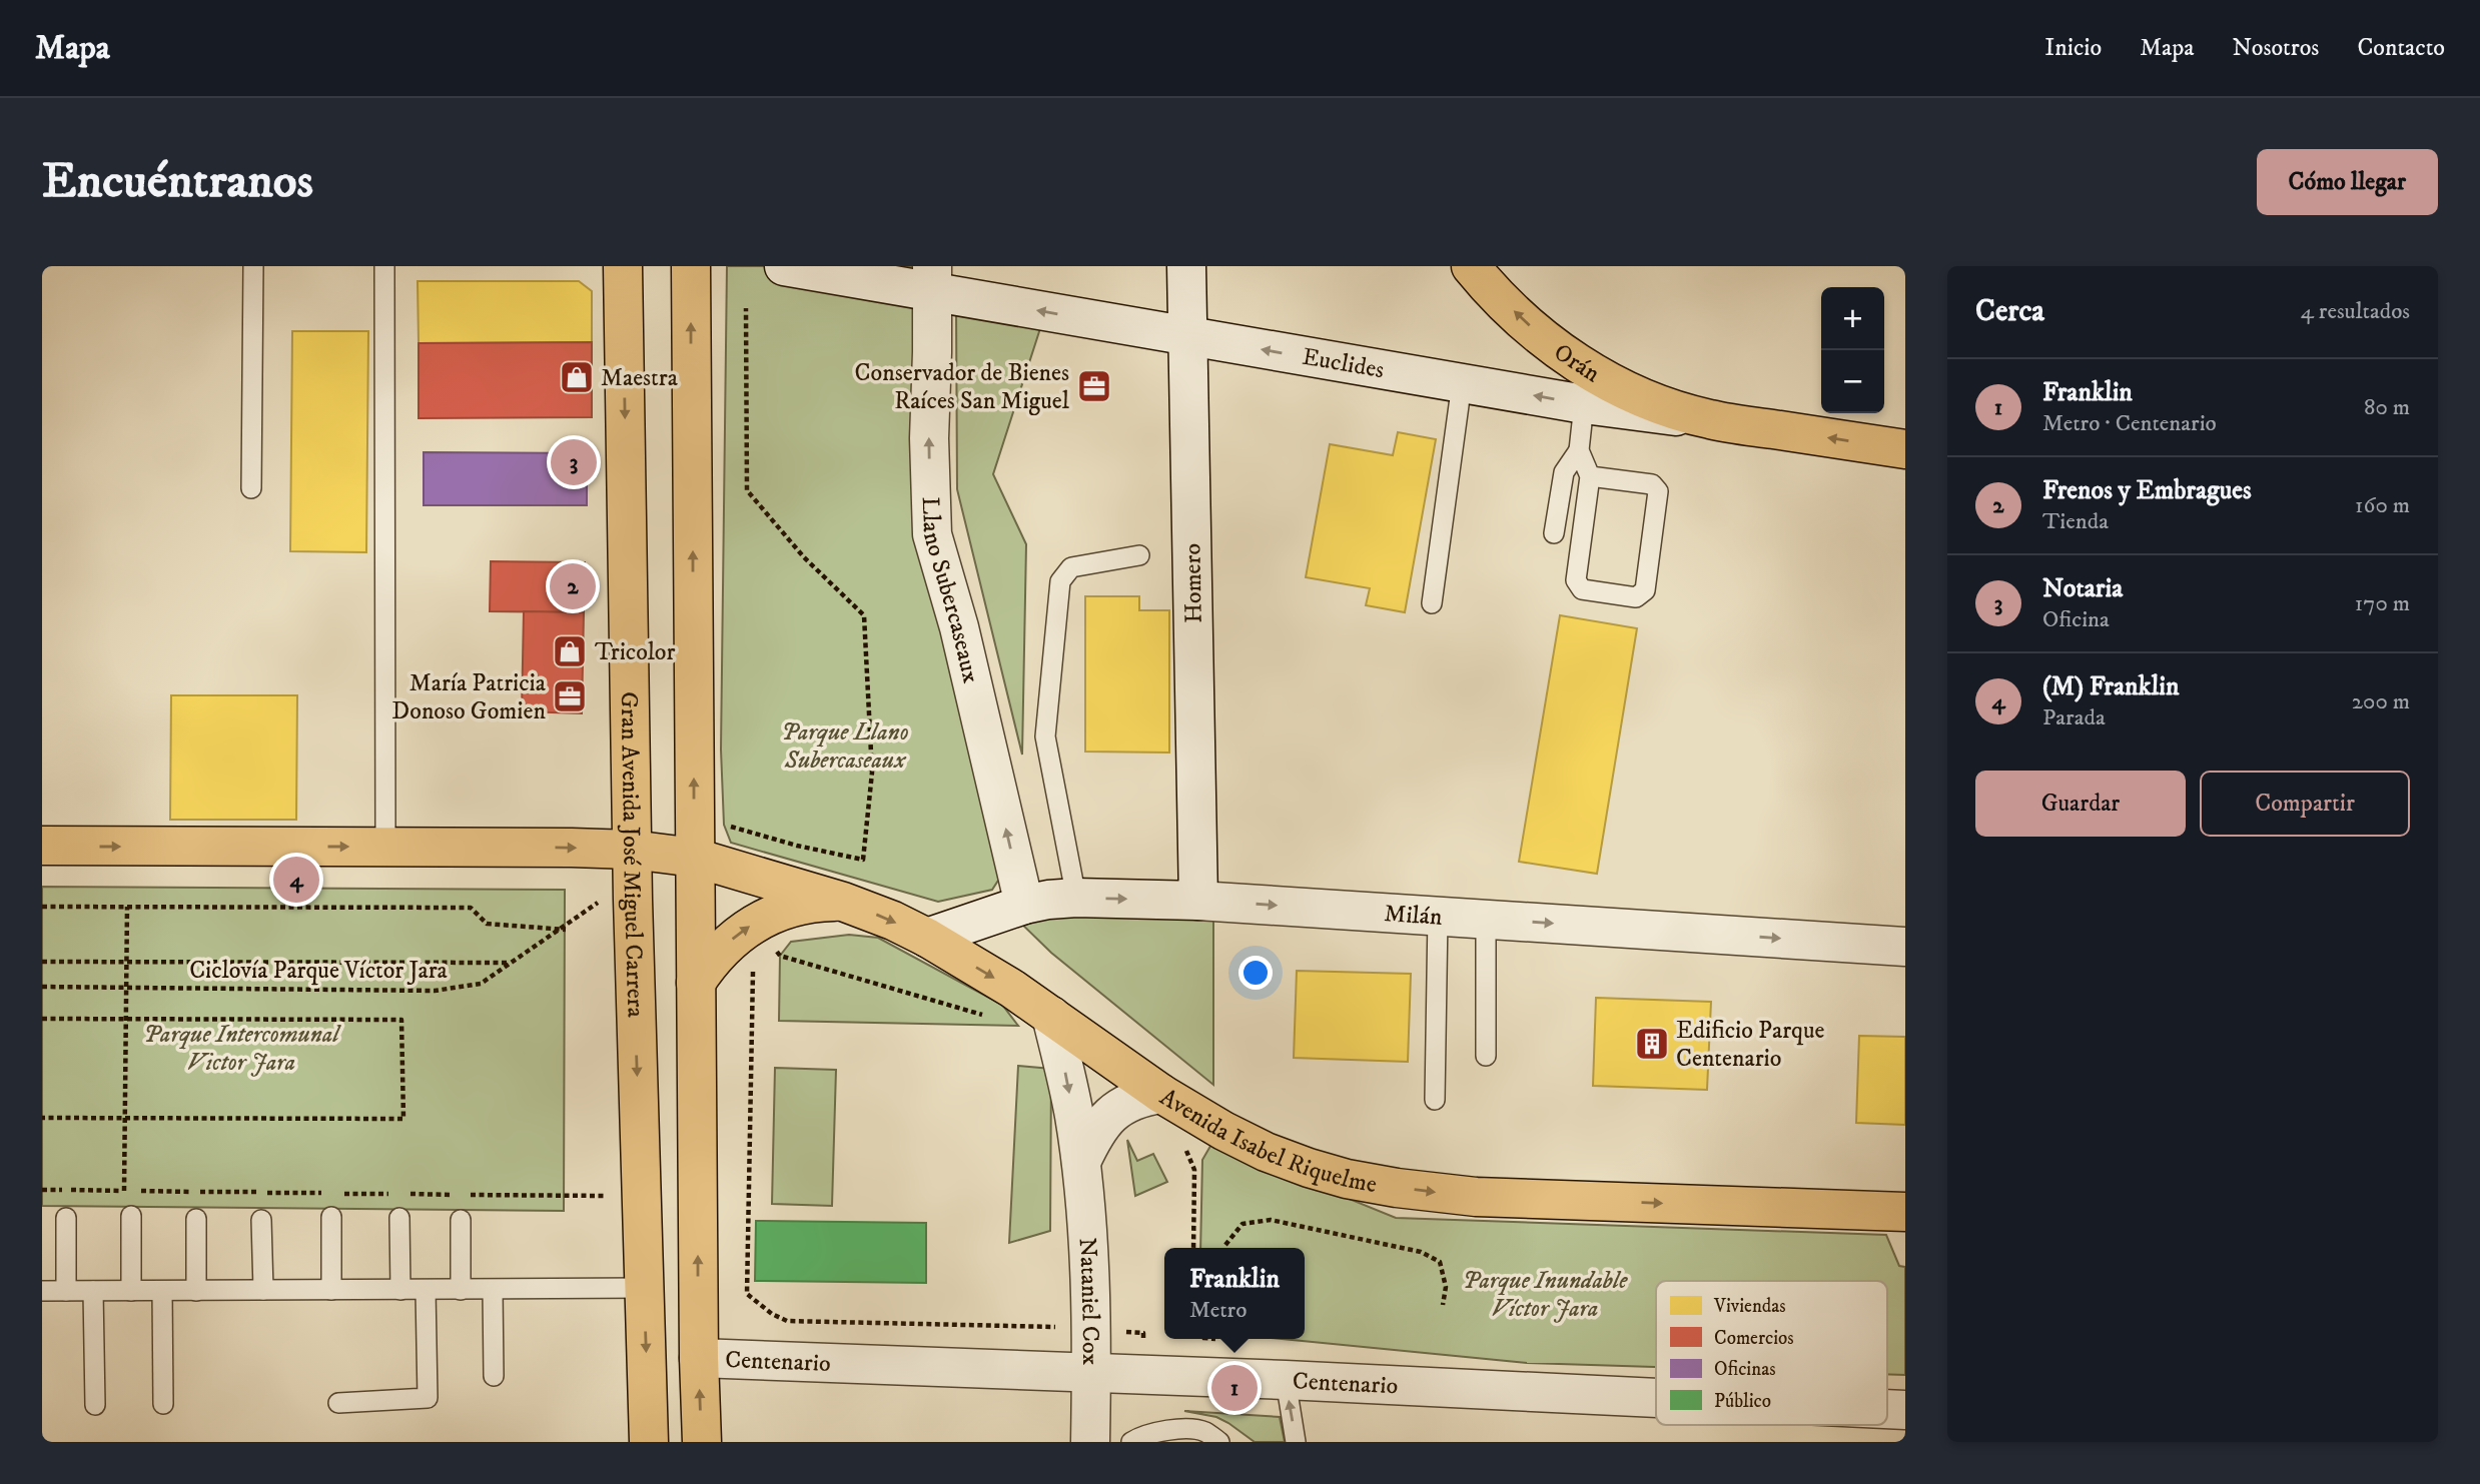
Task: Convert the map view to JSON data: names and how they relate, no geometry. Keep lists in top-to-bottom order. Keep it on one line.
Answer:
{"streets":{"main road":["Orán","Euclides","Gran Avenida José Miguel Carrera","Avenida Isabel Riquelme"],"street":["Homero","Llano Subercaseaux","Milán","Nataniel Cox","Centenario"],"path":["Ciclovía Parque Víctor Jara"]},"crossings":[["Orán","Euclides"],["Euclides","Homero"],["Euclides","Llano Subercaseaux"],["Homero","Milán"],["Llano Subercaseaux","Milán"],["Gran Avenida José Miguel Carrera","Ciclovía Parque Víctor Jara"],["Gran Avenida José Miguel Carrera","Avenida Isabel Riquelme"],["Milán","Avenida Isabel Riquelme"],["Avenida Isabel Riquelme","Nataniel Cox"],["Nataniel Cox","Centenario"]],"one_way":["Orán","Euclides","Llano Subercaseaux","Milán","Avenida Isabel Riquelme"],"parks":["Parque Llano Subercaseaux","Parque Intercomunal Victor Jara","Parque Inundable Víctor Jara"],"places":{"shop":["Maestra","Tricolor"],"office":["Conservador de Bienes Raíces San Miguel","María Patricia Donoso Gomien"],"building":["Edificio Parque Centenario"]},"legend":["Viviendas","Comercios","Oficinas","Público"],"page":{"header":"Mapa","nav":["Inicio","Mapa","Nosotros","Contacto"],"buttons":["Cómo llegar",["Guardar","Compartir"]],"title":"Encuéntranos","heading":["Cerca","4 resultados"],"map_buttons":["+","−"],"list":[{"mark":"1","name":"Franklin","note":"Metro · Centenario","value":"80 m"},{"mark":"2","name":"Frenos y Embragues","note":"Tienda","value":"160 m"},{"mark":"3","name":"Notaria","note":"Oficina","value":"170 m"},{"mark":"4","name":"(M) Franklin","note":"Parada","value":"200 m"}],"pins":["3","2","4","1"],"popup":["Franklin","Metro"]}}
